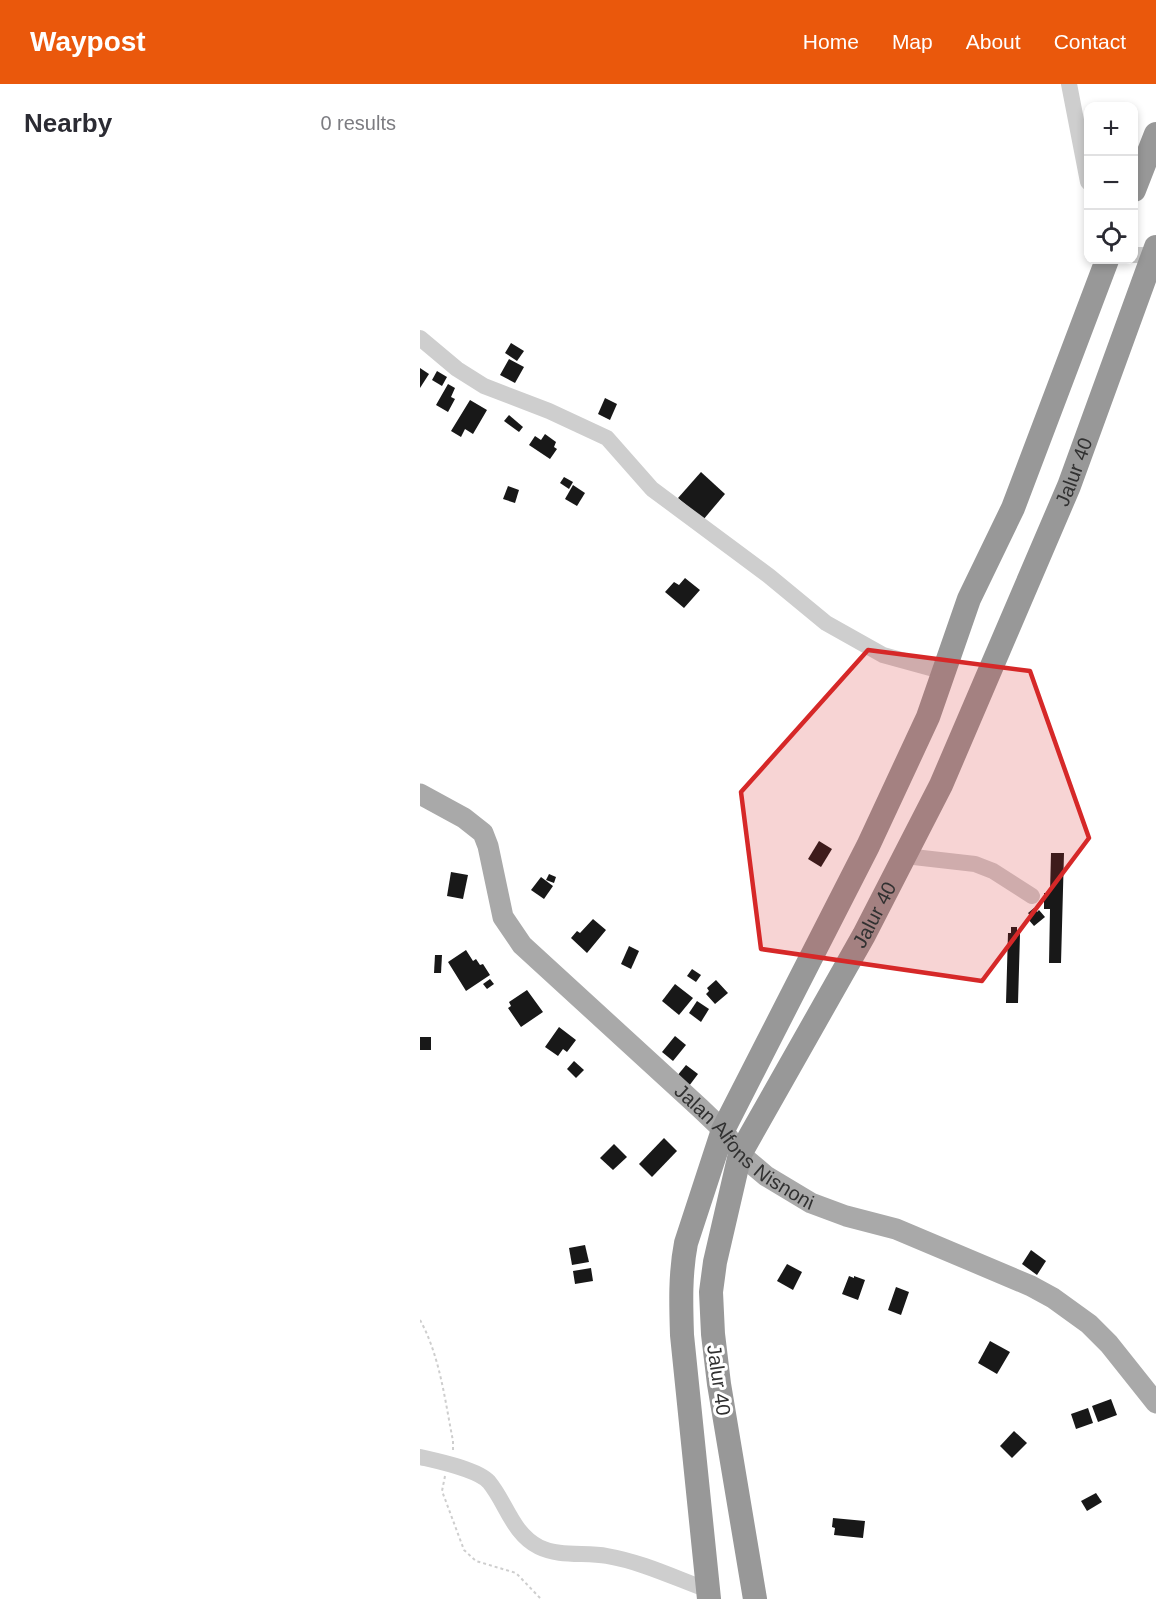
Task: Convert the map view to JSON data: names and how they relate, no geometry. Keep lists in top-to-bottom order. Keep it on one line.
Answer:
{"streets":{"highway":["Jalur 40"],"main road":["Jalan Alfons Nisnoni"]},"crossings":[["Jalur 40","Jalan Alfons Nisnoni"]],"page":{"header":"Waypost","nav":["Home","Map","About","Contact"],"heading":["Nearby","0 results"],"map_buttons":["+","−"]}}
